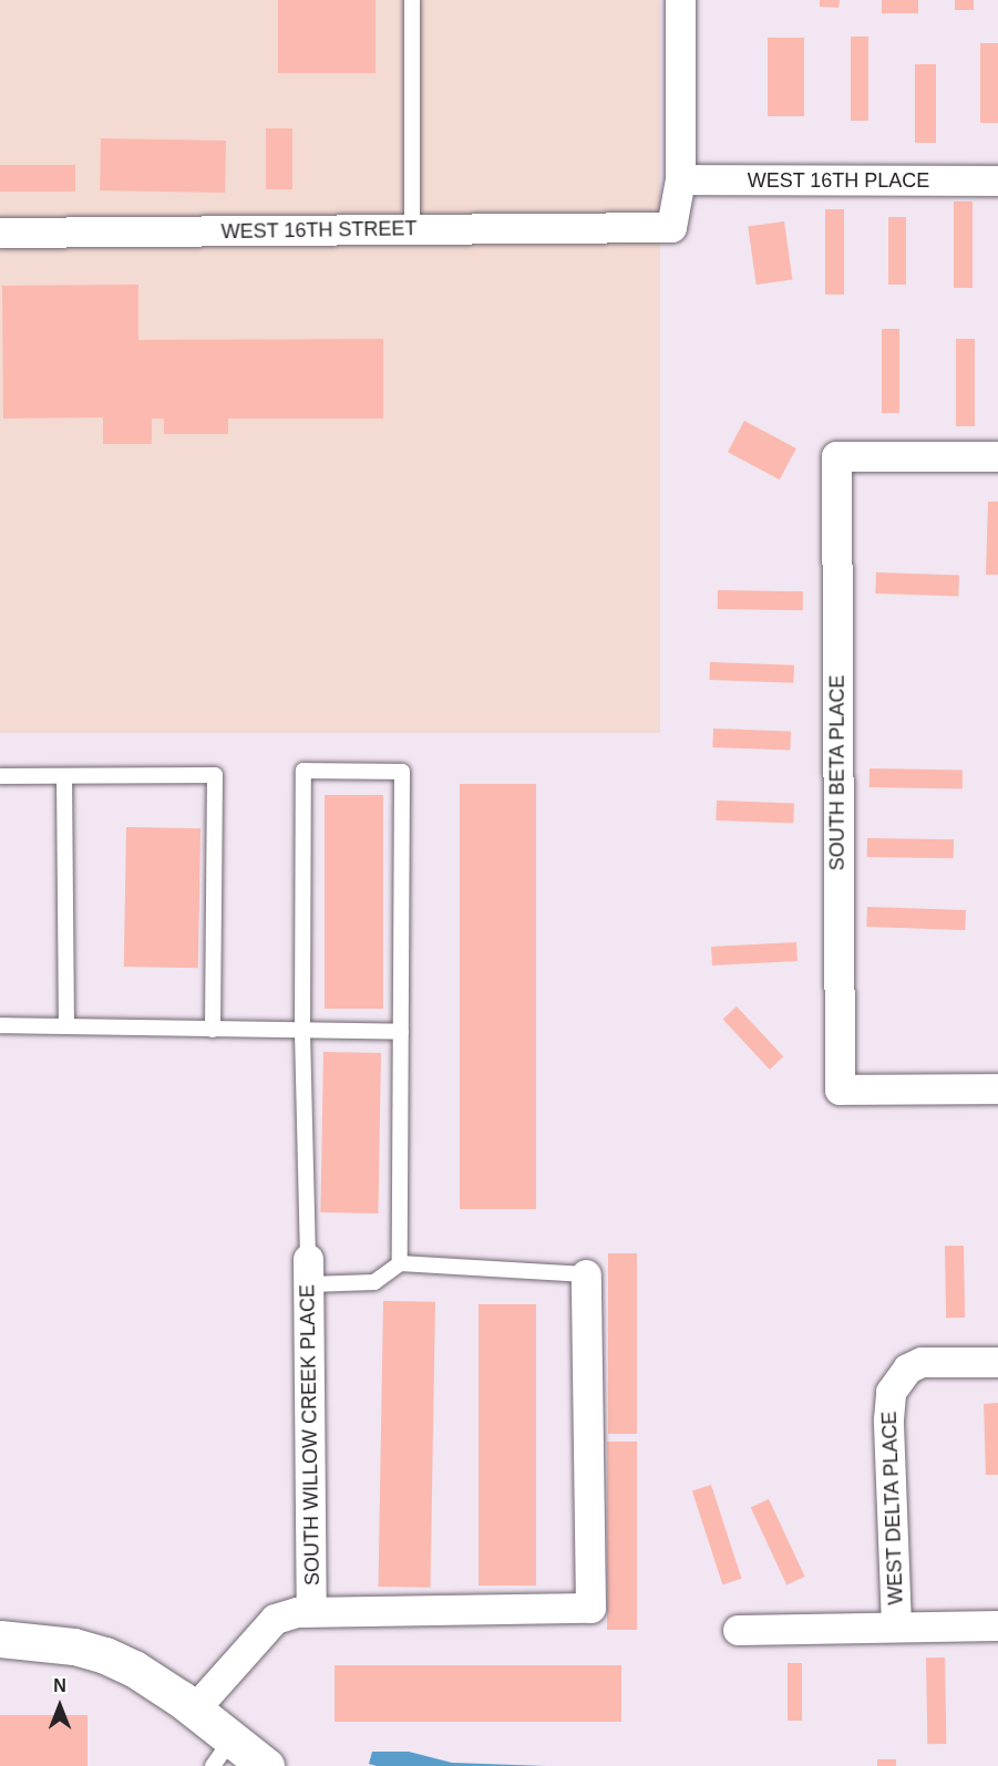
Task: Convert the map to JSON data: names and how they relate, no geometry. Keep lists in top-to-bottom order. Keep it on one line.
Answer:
{"streets":{"street":["WEST 16TH PLACE","WEST 16TH STREET","SOUTH BETA PLACE","SOUTH WILLOW CREEK PLACE","WEST DELTA PLACE"]},"crossings":[["WEST 16TH PLACE","WEST 16TH STREET"]],"north":"top"}
